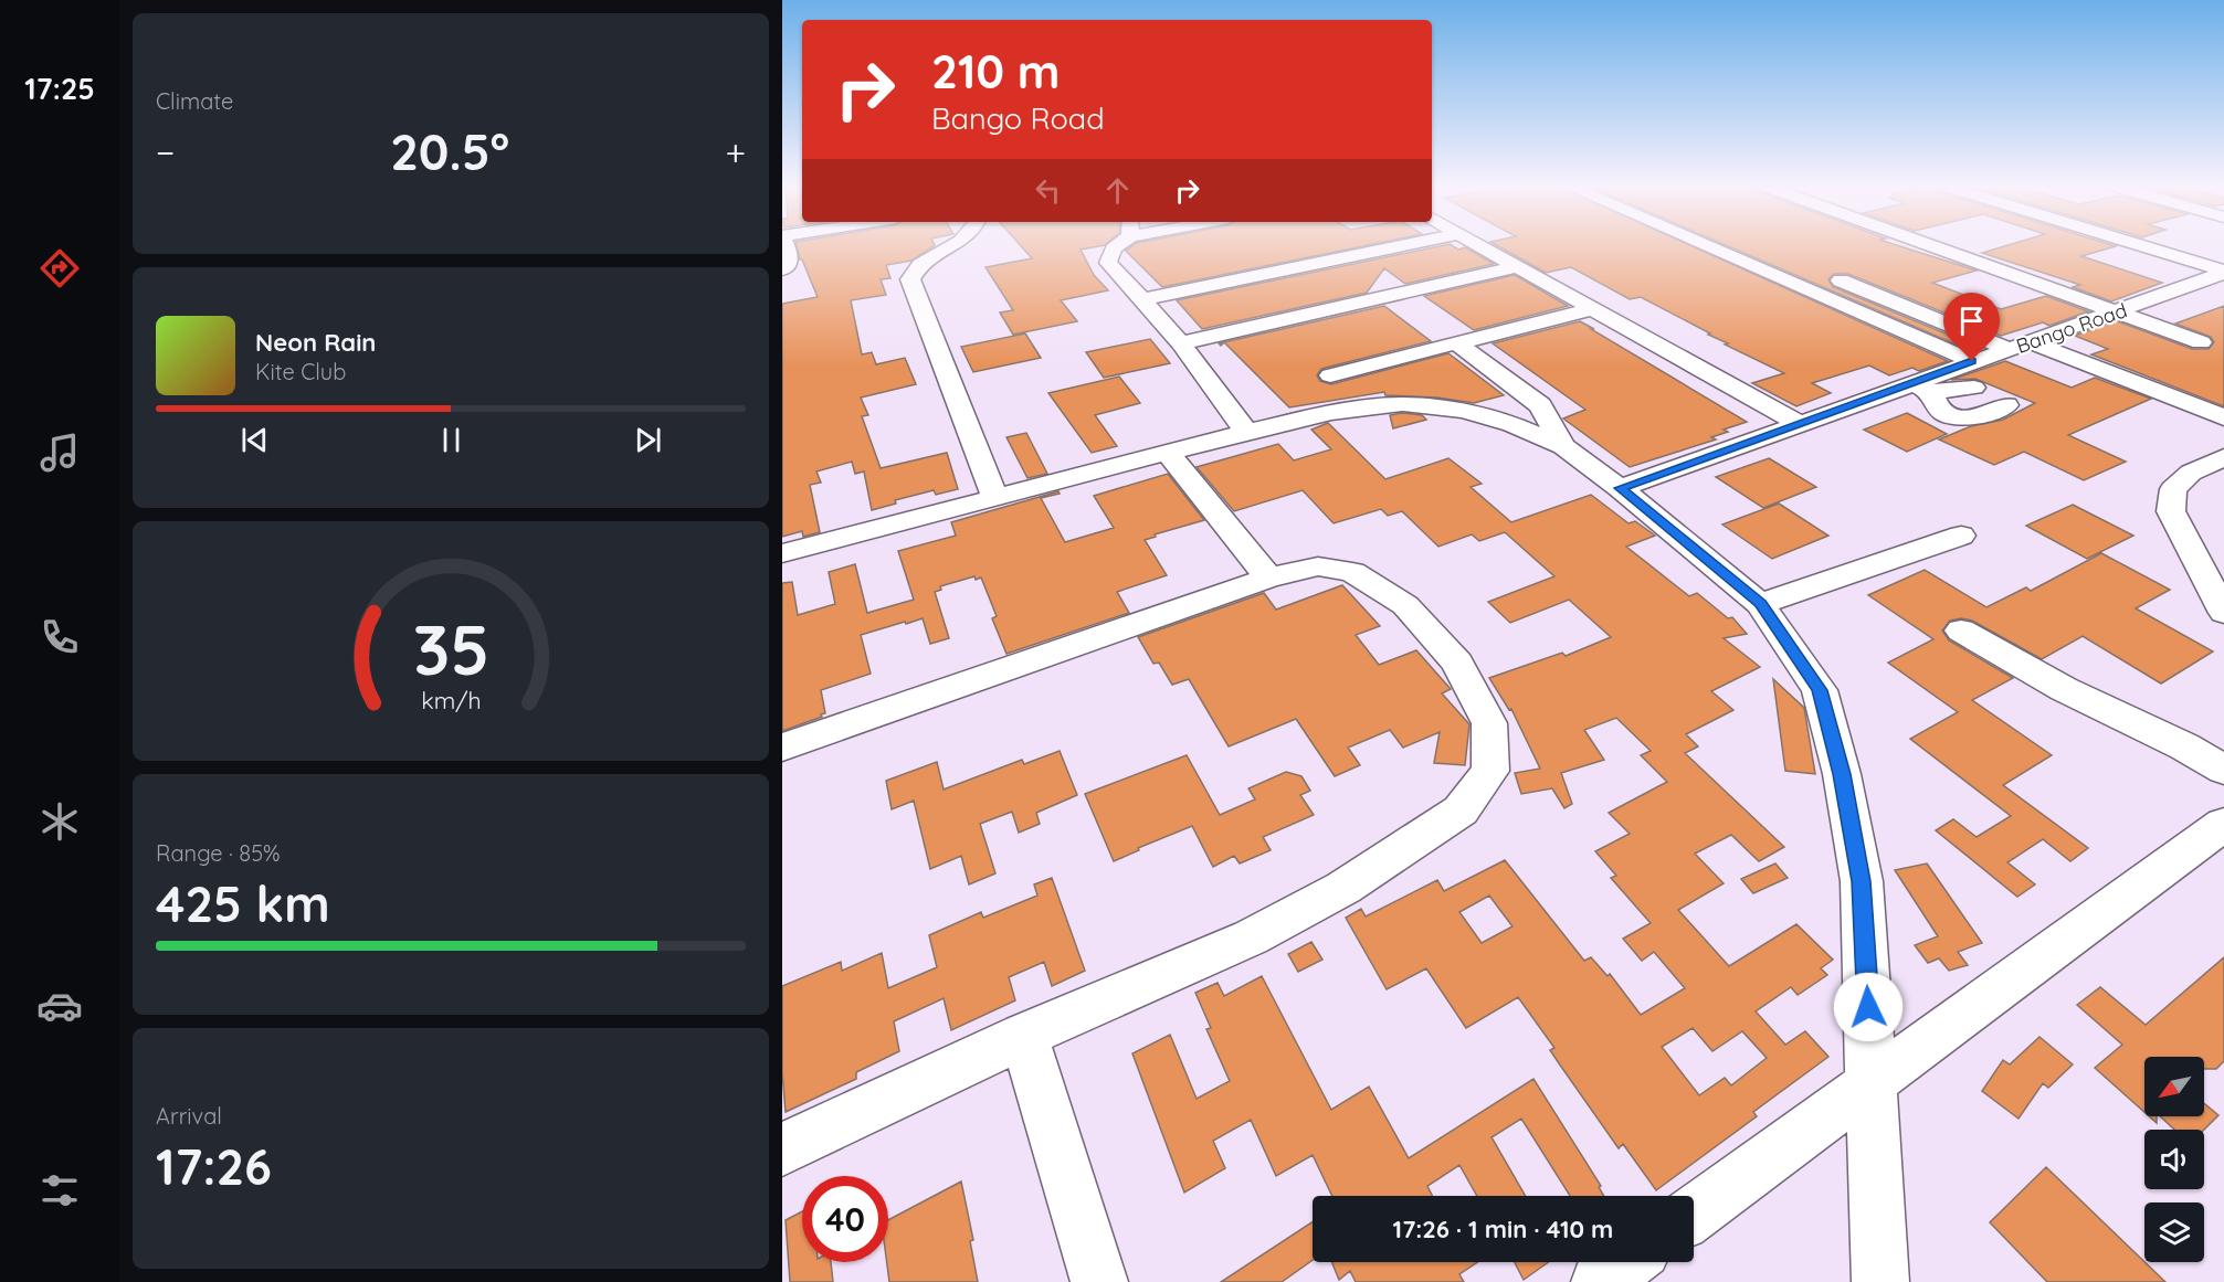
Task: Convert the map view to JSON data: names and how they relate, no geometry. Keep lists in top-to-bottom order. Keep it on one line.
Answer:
{"streets":{"street":["Bango Road"]},"north":"bottom left","page":{"tabs":"17:25","tile":["Climate",["Range · 85%","425 km"],["Arrival","17:26"]],"turn":["210 m","Bango Road"],"heat":["−","20.5°","+"],"song":["Neon Rain","Kite Club"],"limit":"40","trip":"17:26 · 1 min · 410 m","gauge":["35","km/h"]}}
